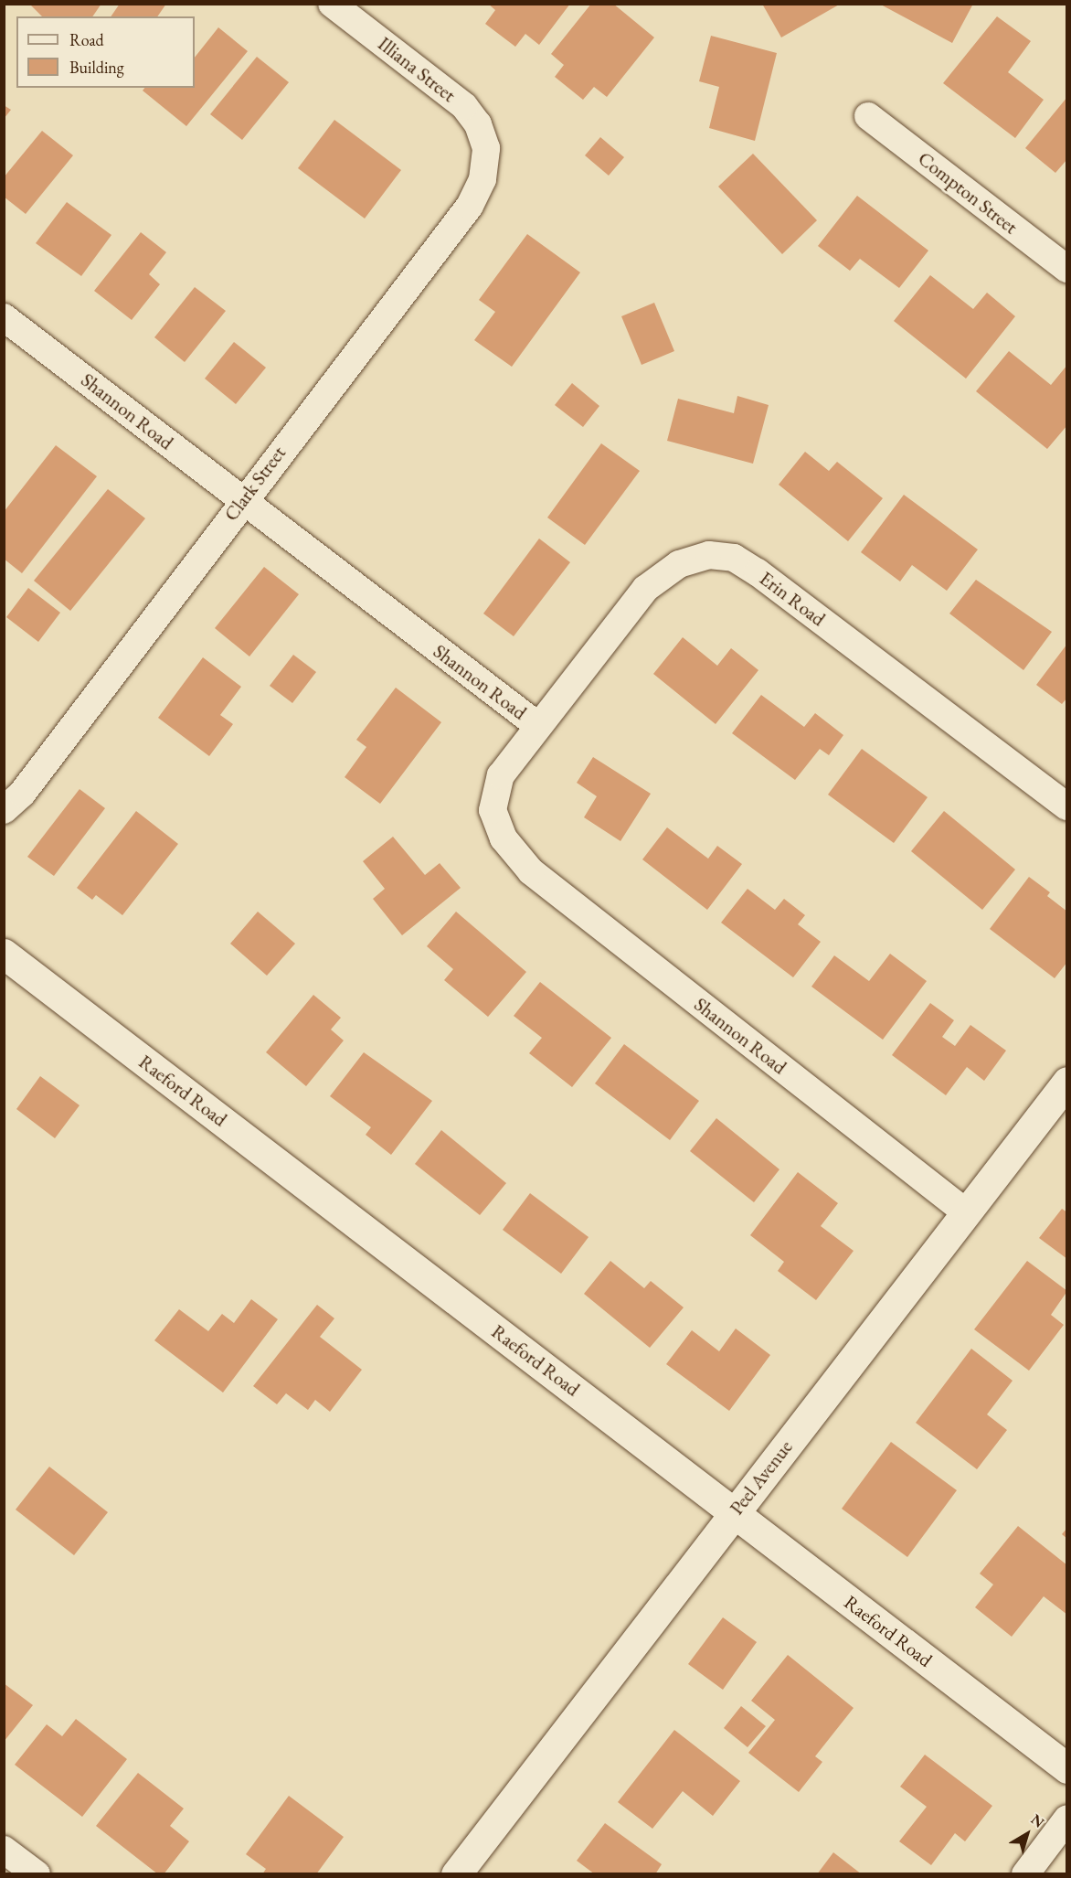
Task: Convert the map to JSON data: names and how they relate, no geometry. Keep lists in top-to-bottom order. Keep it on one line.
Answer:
{"streets":{"street":["Illiana Street","Compton Street","Shannon Road","Clark Street","Erin Road","Raeford Road","Peel Avenue"]},"crossings":[["Illiana Street","Clark Street"],["Shannon Road","Clark Street"],["Shannon Road","Erin Road"],["Shannon Road","Peel Avenue"],["Raeford Road","Peel Avenue"]],"legend":["Road","Building"],"north":"top right"}
